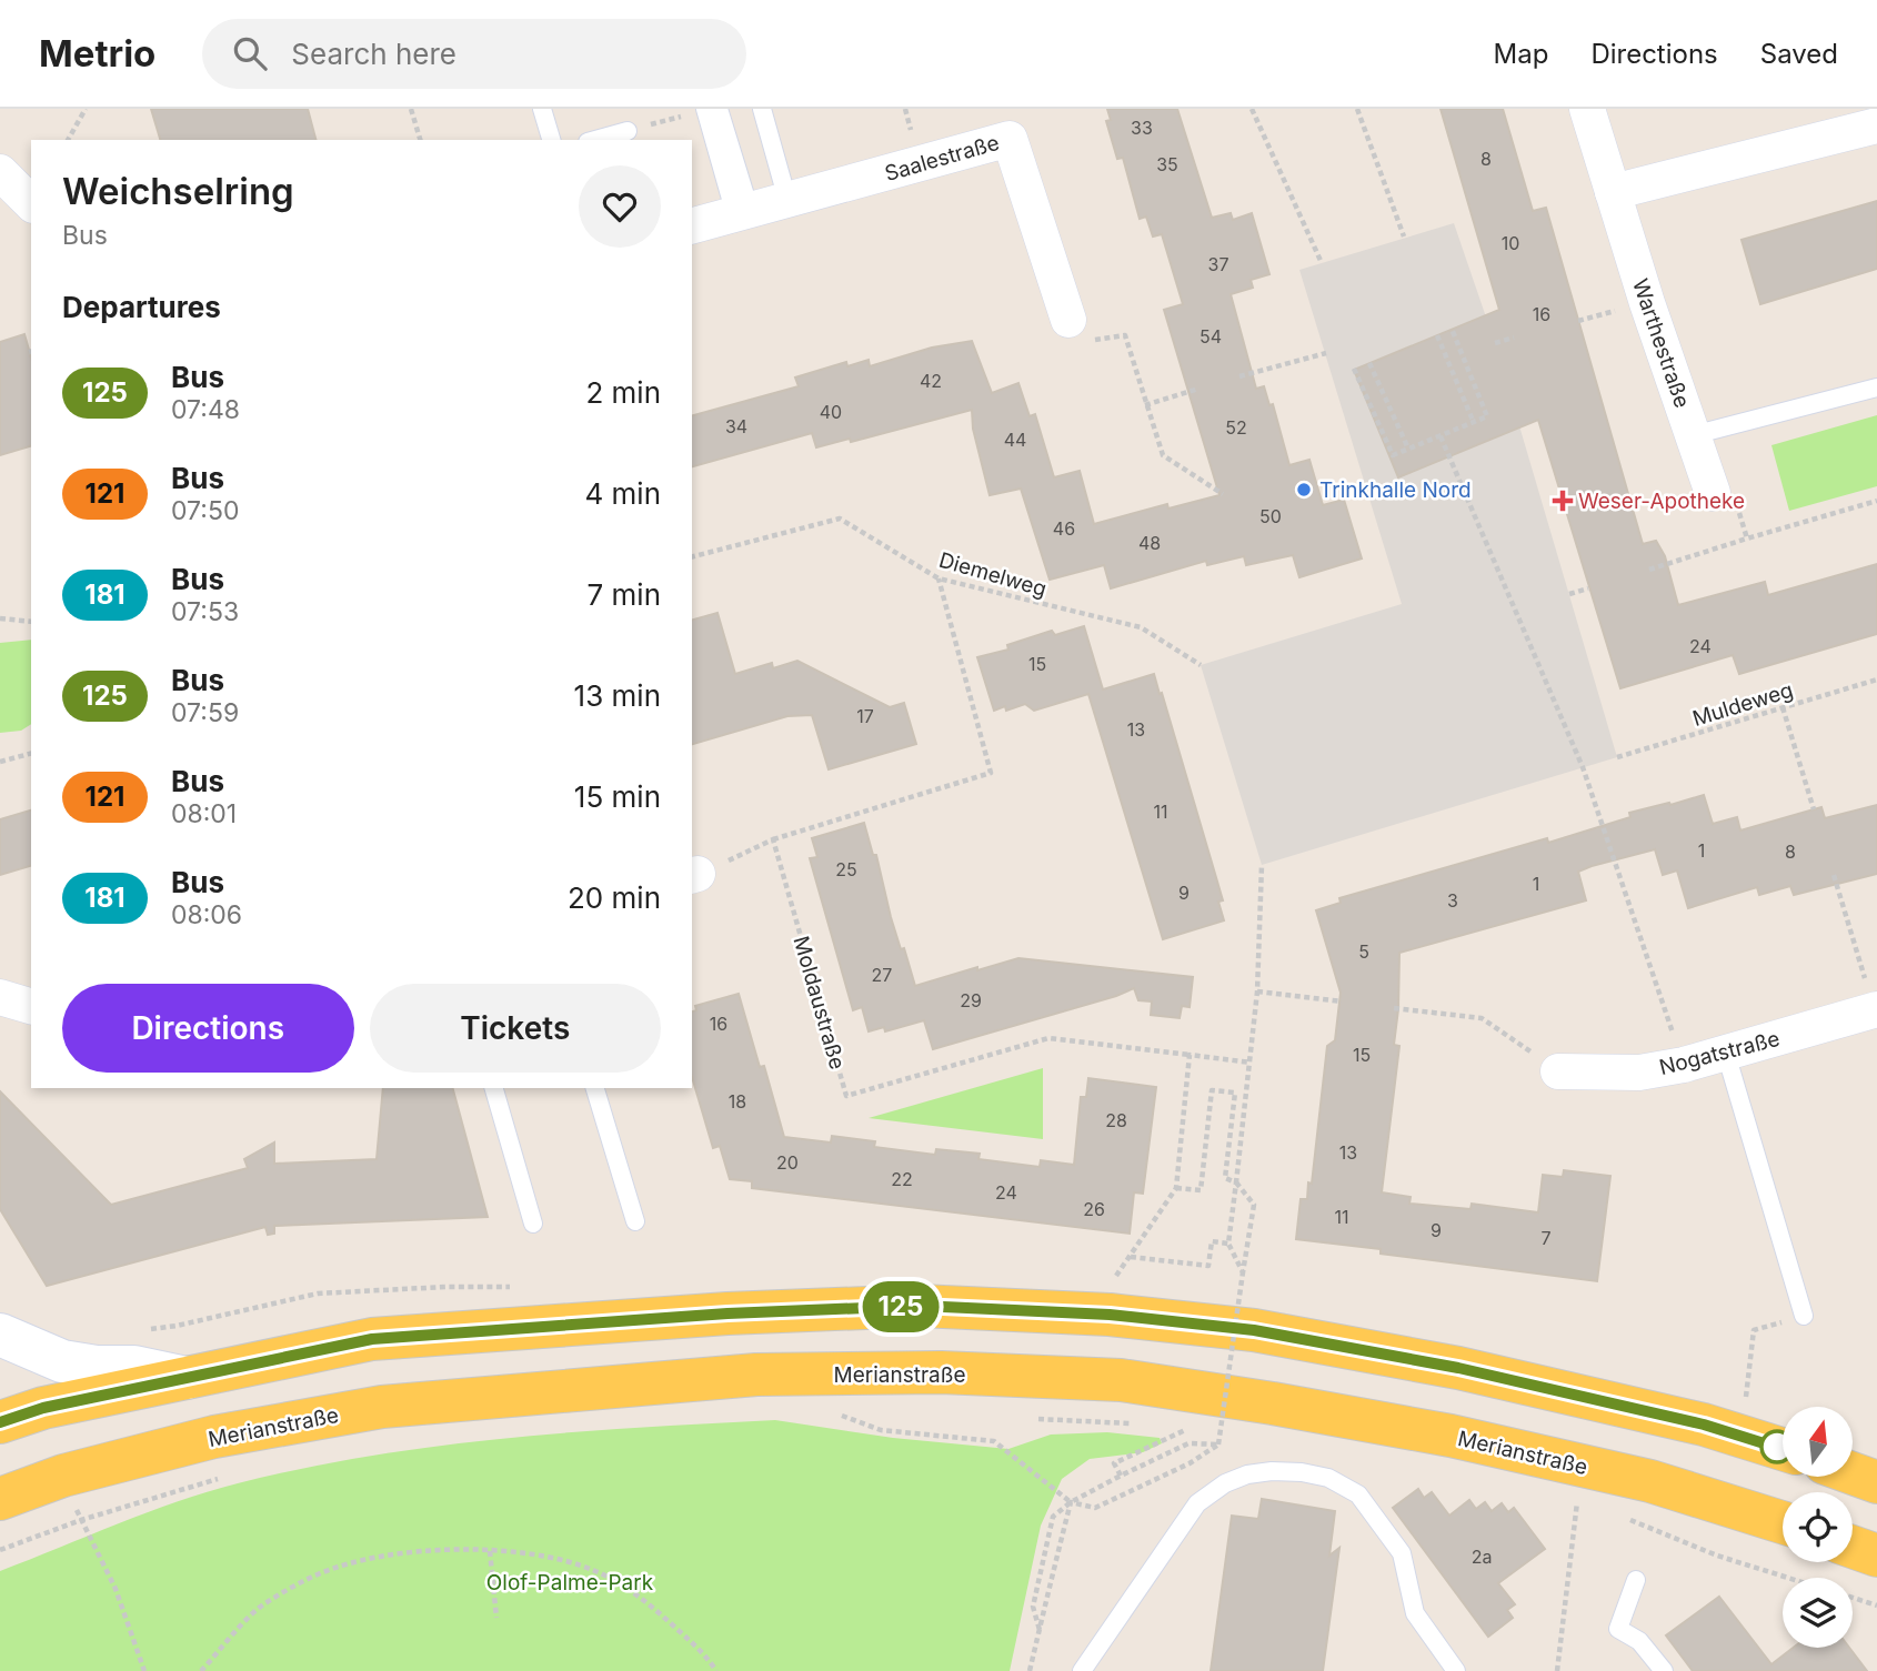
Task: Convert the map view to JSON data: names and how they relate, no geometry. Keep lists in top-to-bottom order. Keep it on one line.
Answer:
{"streets":{"main road":["Merianstraße"],"street":["Saalestraße","Warthestraße","Nogatstraße"],"path":["Diemelweg","Muldeweg","Moldaustraße"]},"parks":["Olof-Palme-Park"],"places":{"other":["Trinkhalle Nord"],"health":["Weser-Apotheke"]},"lines":["bus line 125"],"house_numbers":["33","8","35","10","37","16","54","42","40","34","52","44","50","46","48","24","15","17","13","11","1","8","25","1","9","3","5","27","29","16","15","18","28","13","20","22","24","26","11","9","7","2a"],"north":"top","page":{"header":"Metrio","search":"Search here","nav":["Map","Directions","Saved"],"on_map":"125","heading":[["Weichselring","Bus"],"Departures"],"list":[{"mark":"125","name":"Bus","note":"07:48","value":"2 min"},{"mark":"121","name":"Bus","note":"07:50","value":"4 min"},{"mark":"181","name":"Bus","note":"07:53","value":"7 min"},{"mark":"125","name":"Bus","note":"07:59","value":"13 min"},{"mark":"121","name":"Bus","note":"08:01","value":"15 min"},{"mark":"181","name":"Bus","note":"08:06","value":"20 min"}],"buttons":["Directions","Tickets"]}}
